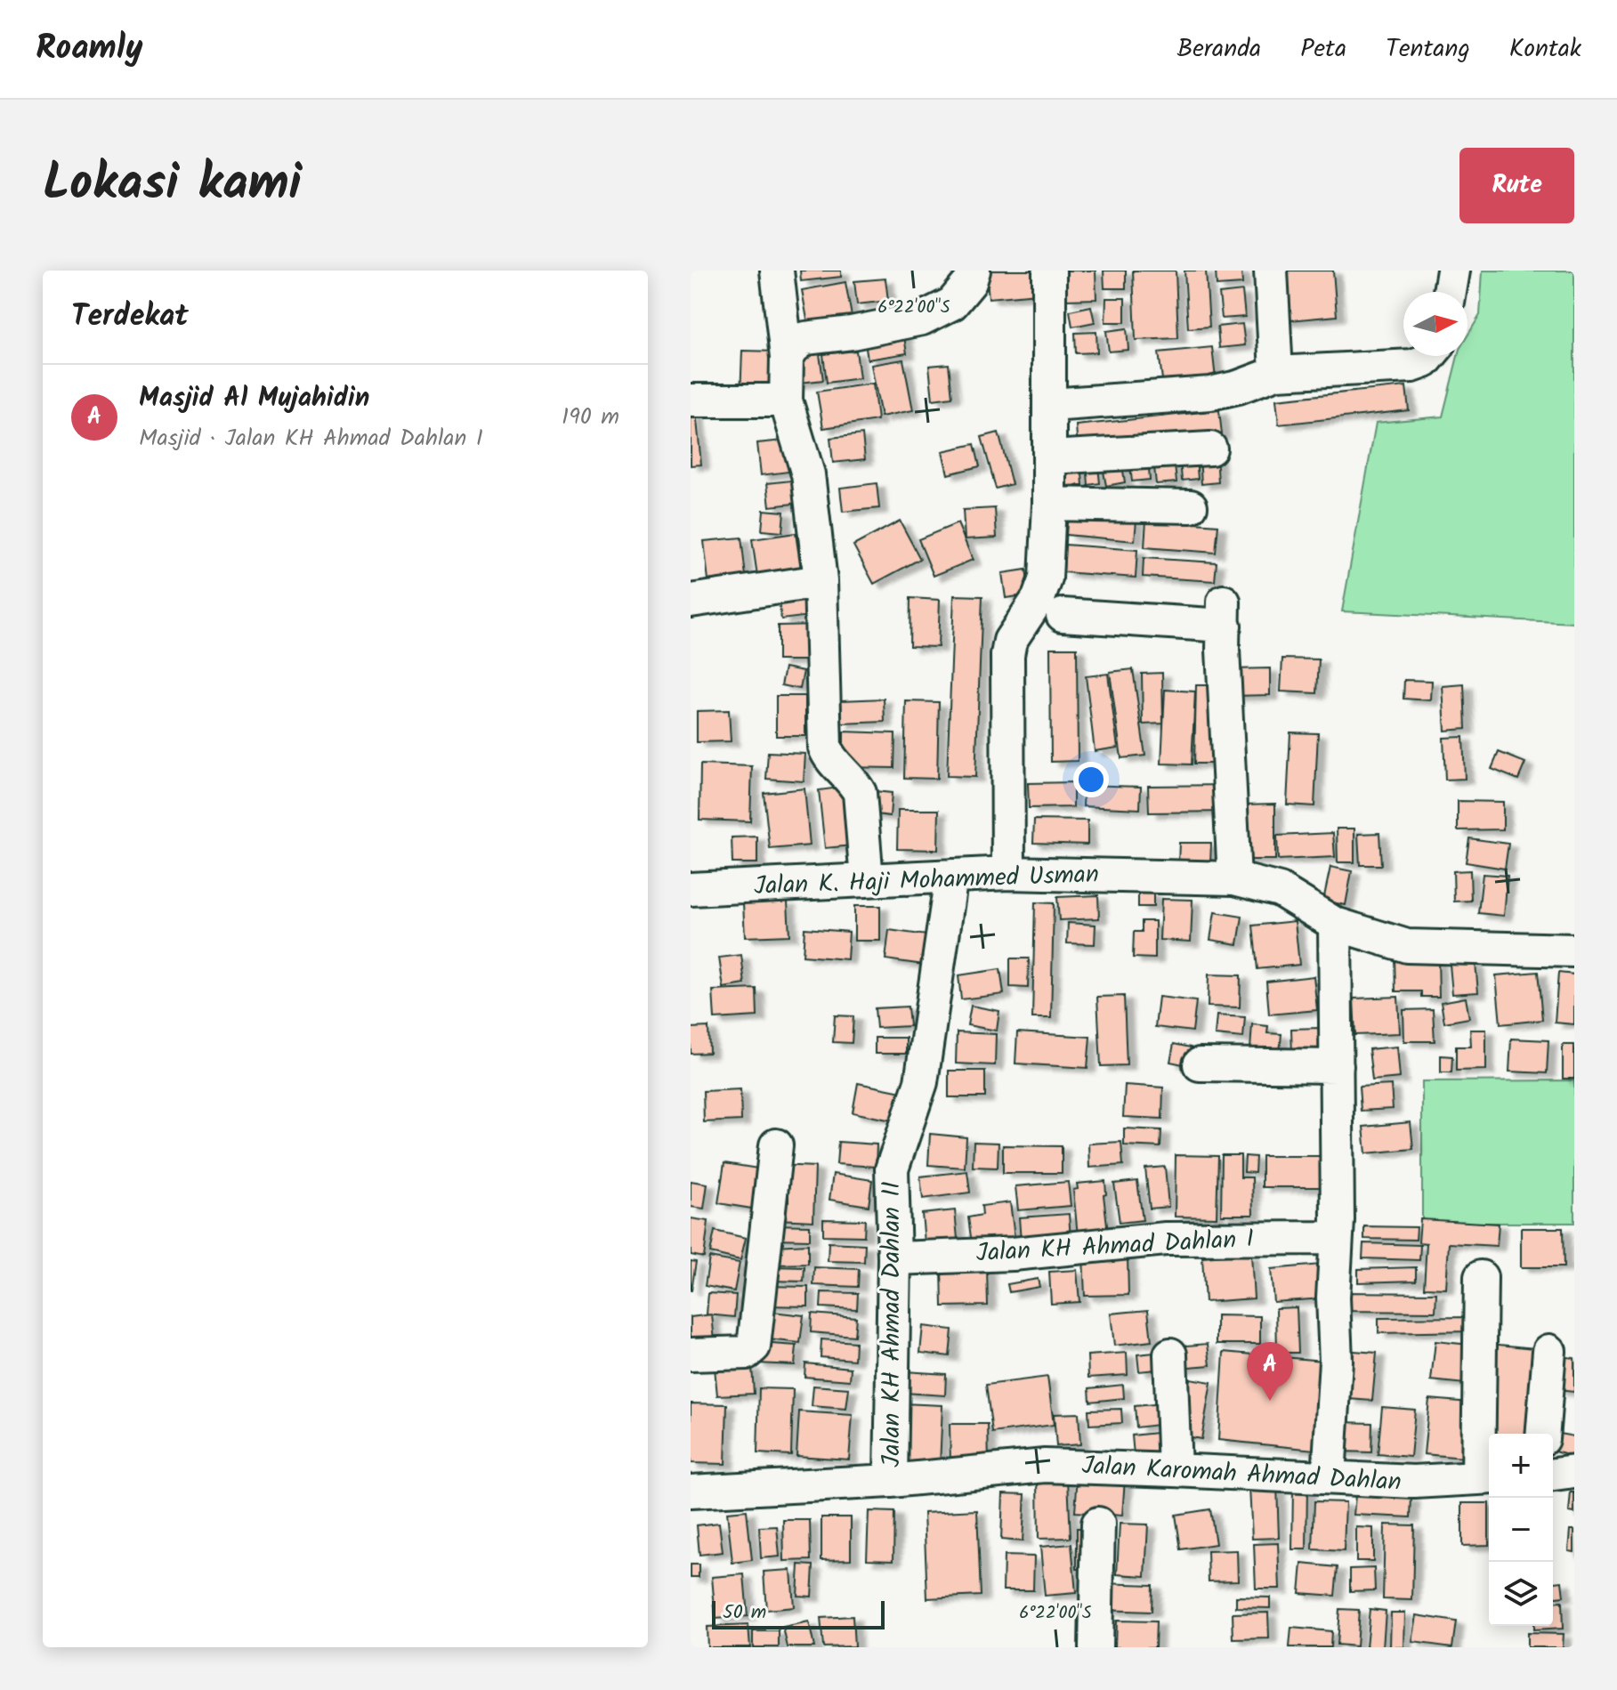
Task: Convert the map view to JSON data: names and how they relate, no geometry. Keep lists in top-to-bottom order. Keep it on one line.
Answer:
{"streets":{"street":["Jalan K. Haji Mohammed Usman","Jalan KH Ahmad Dahlan I","Jalan KH Ahmad Dahlan II","Jalan Karomah Ahmad Dahlan"]},"crossings":[["Jalan K. Haji Mohammed Usman","Jalan KH Ahmad Dahlan II"],["Jalan KH Ahmad Dahlan I","Jalan KH Ahmad Dahlan II"],["Jalan KH Ahmad Dahlan II","Jalan Karomah Ahmad Dahlan"]],"scale_bar":"50 m","north":"right","page":{"header":"Roamly","nav":["Beranda","Peta","Tentang","Kontak"],"title":"Lokasi kami","buttons":"Rute","heading":"Terdekat","list":[{"mark":"A","name":"Masjid Al Mujahidin","note":"Masjid · Jalan KH Ahmad Dahlan I","value":"190 m"}],"pins":"A","map_buttons":["+","−"],"scale":"50 m"},"coordinates":["6°22'00\"S"]}
